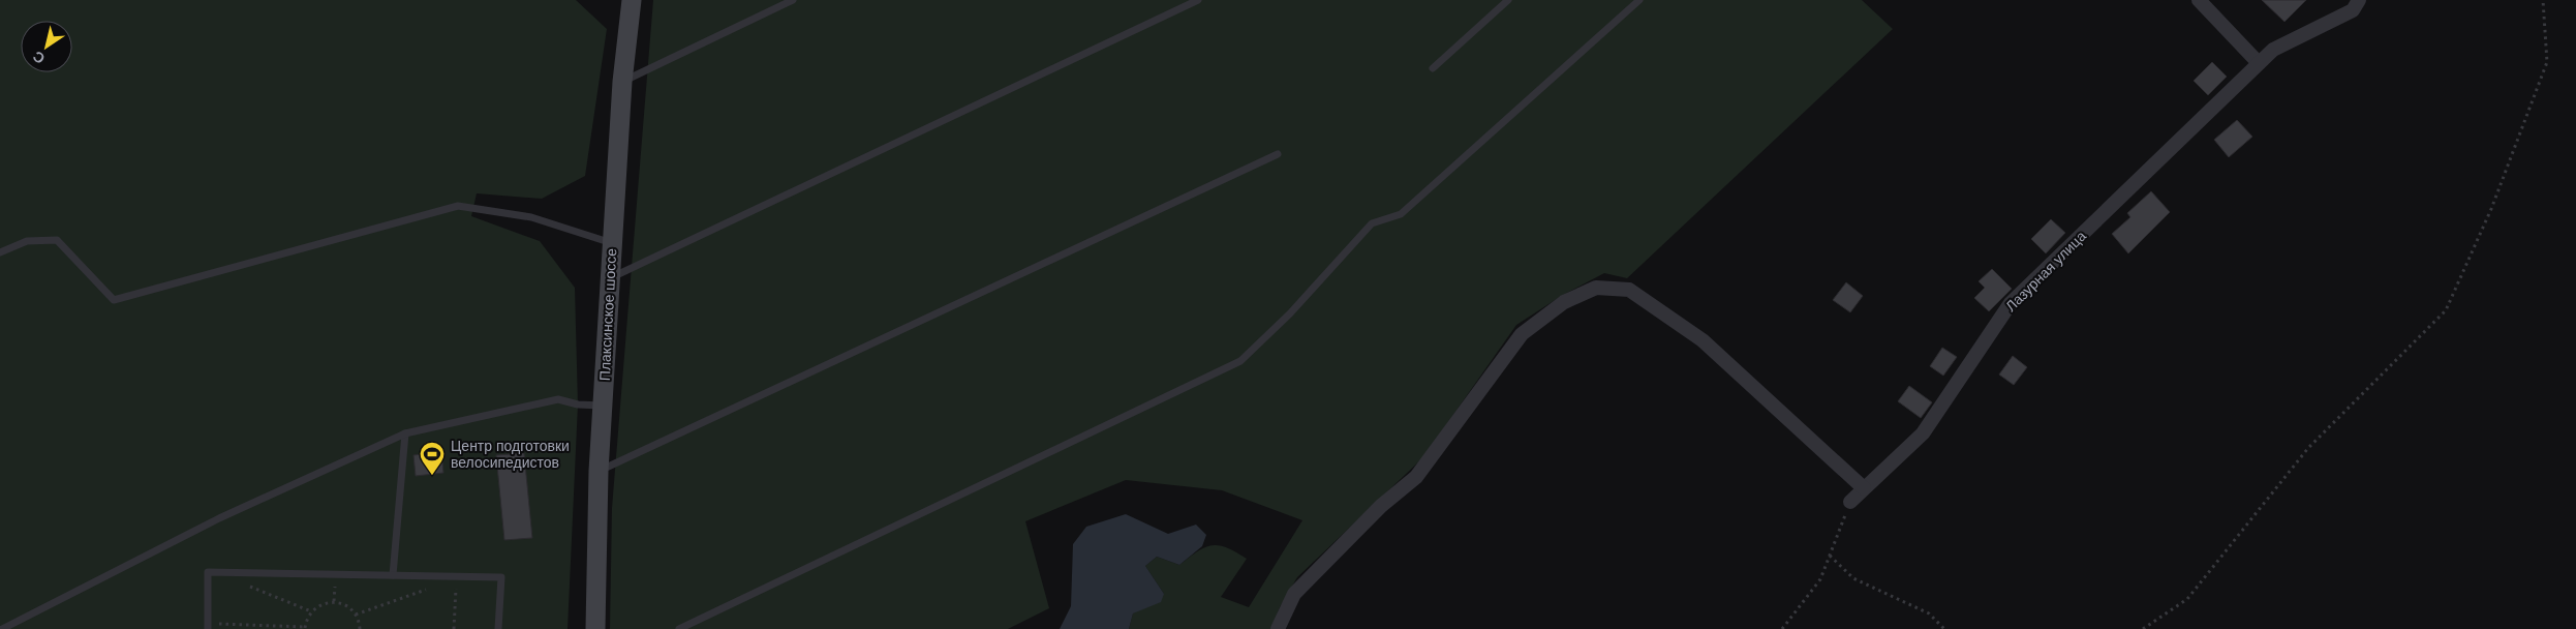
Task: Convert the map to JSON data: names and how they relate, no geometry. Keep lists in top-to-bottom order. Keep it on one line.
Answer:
{"streets":{"main road":["Плаксинское шоссе"],"street":["Лазурная улица"]},"places":{"sports":["Центр подготовки велосипедистов"]},"north":"bottom left"}
